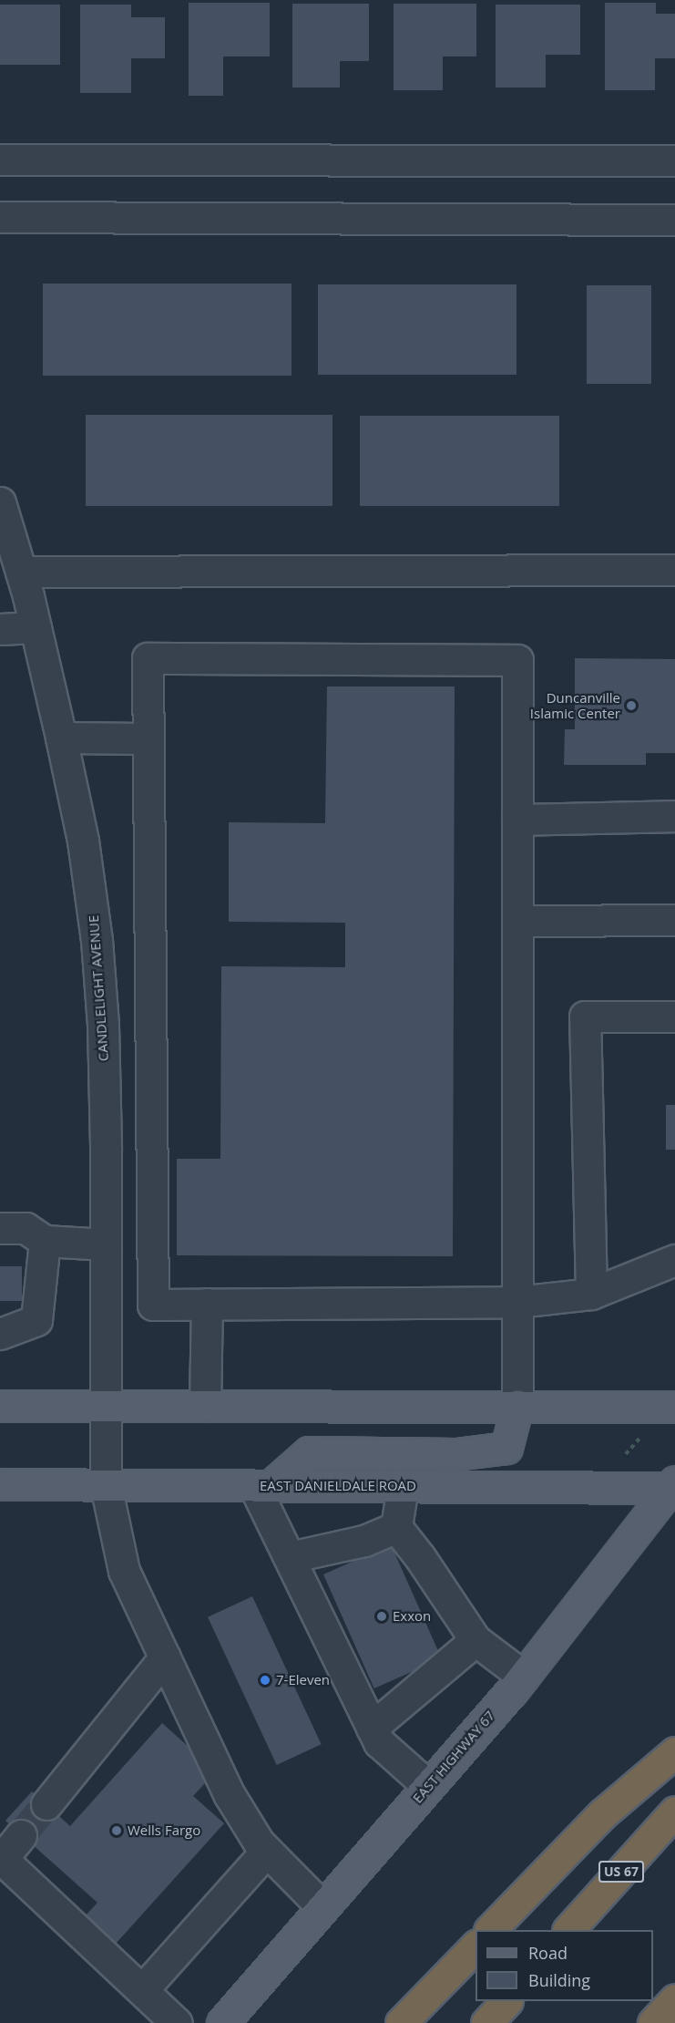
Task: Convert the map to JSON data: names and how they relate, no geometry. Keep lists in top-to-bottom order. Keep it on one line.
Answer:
{"streets":{"highway":["US 67"],"main road":["EAST DANIELDALE ROAD","EAST HIGHWAY 67"],"street":["CANDLELIGHT AVENUE"]},"crossings":[["CANDLELIGHT AVENUE","EAST DANIELDALE ROAD"],["CANDLELIGHT AVENUE","EAST HIGHWAY 67"],["EAST DANIELDALE ROAD","EAST HIGHWAY 67"]],"places":["Duncanville Islamic Center","Exxon","7-Eleven","Wells Fargo"],"legend":["Road","Building"]}
